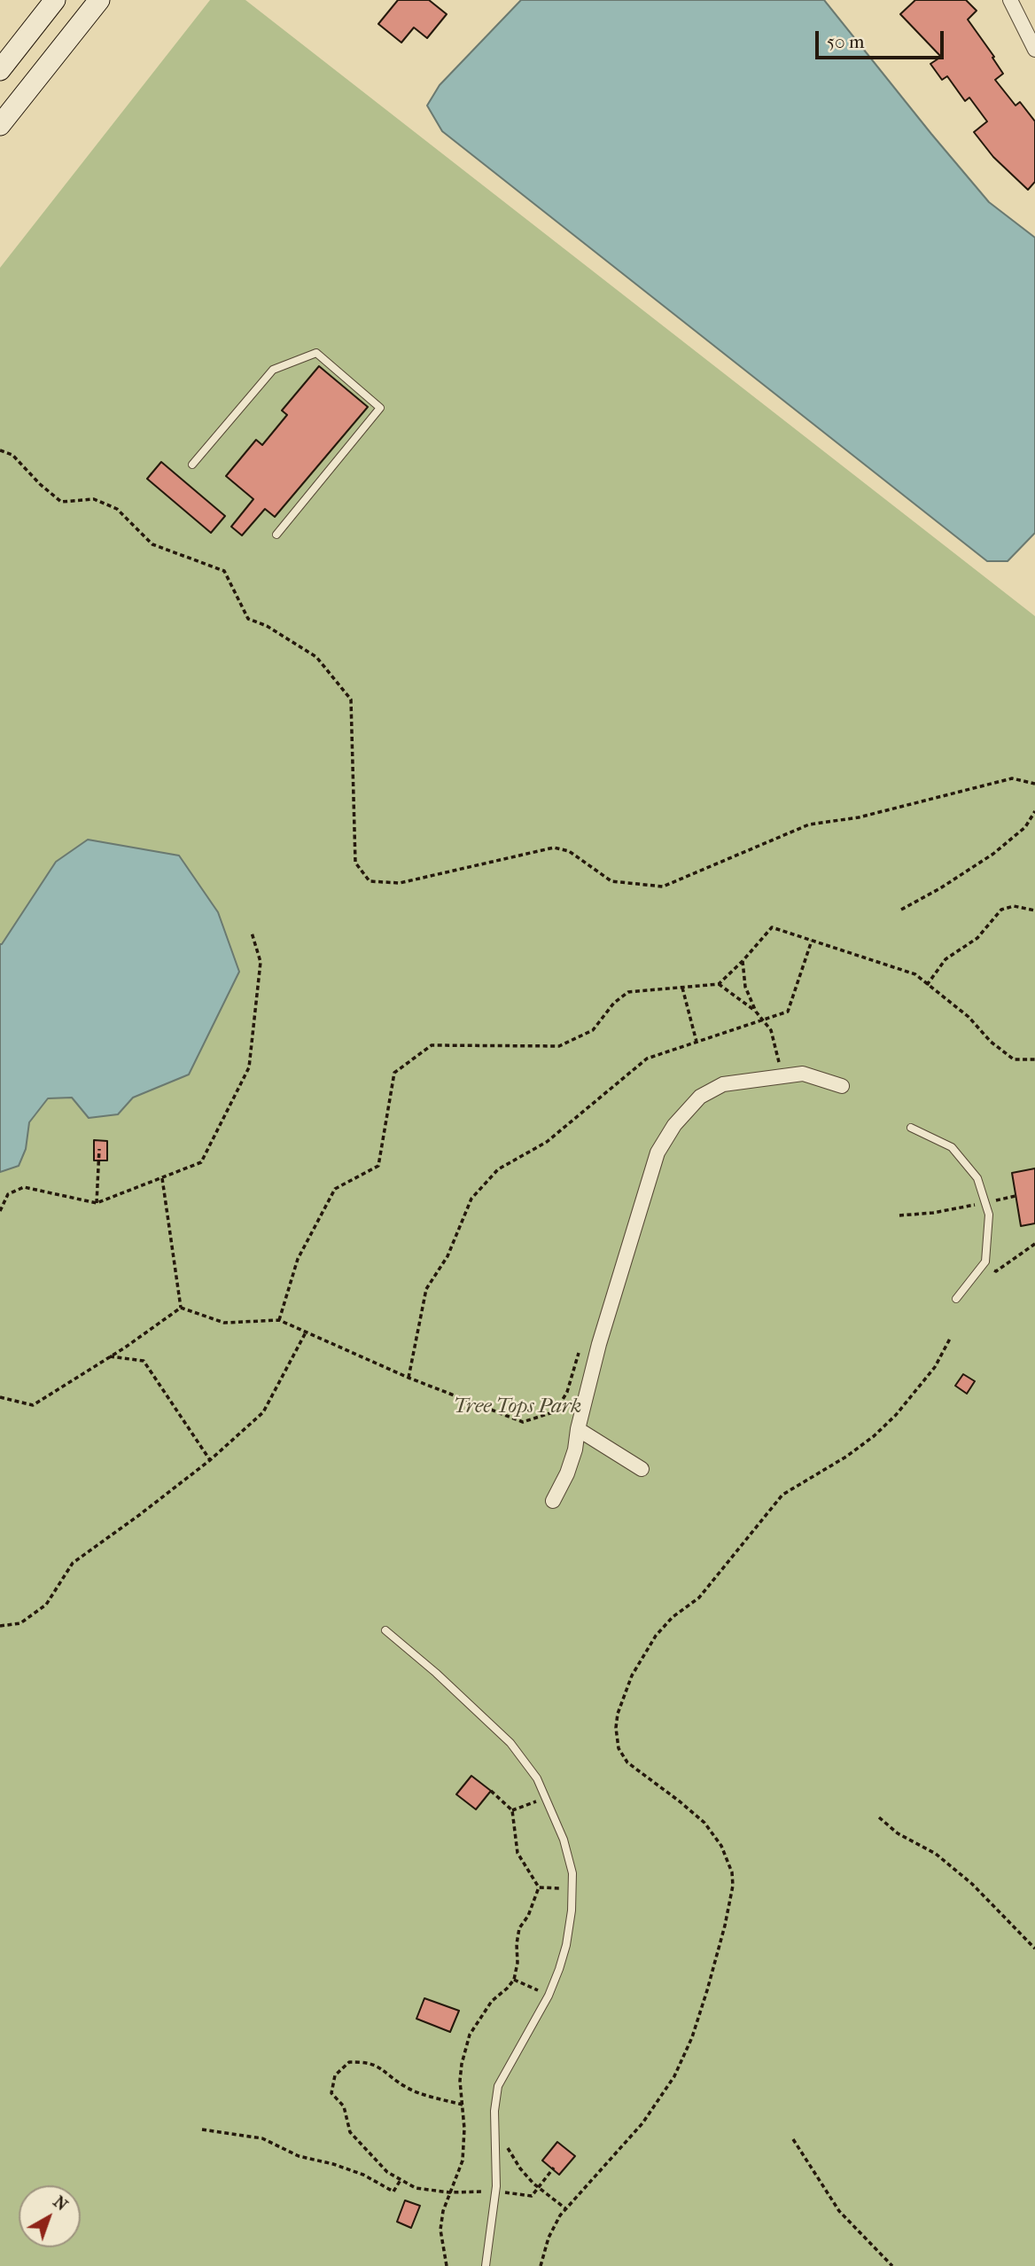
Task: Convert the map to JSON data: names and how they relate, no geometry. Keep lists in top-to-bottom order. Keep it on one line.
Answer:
{"parks":["Tree Tops Park"],"scale_bar":"50 m","north":"top right"}
